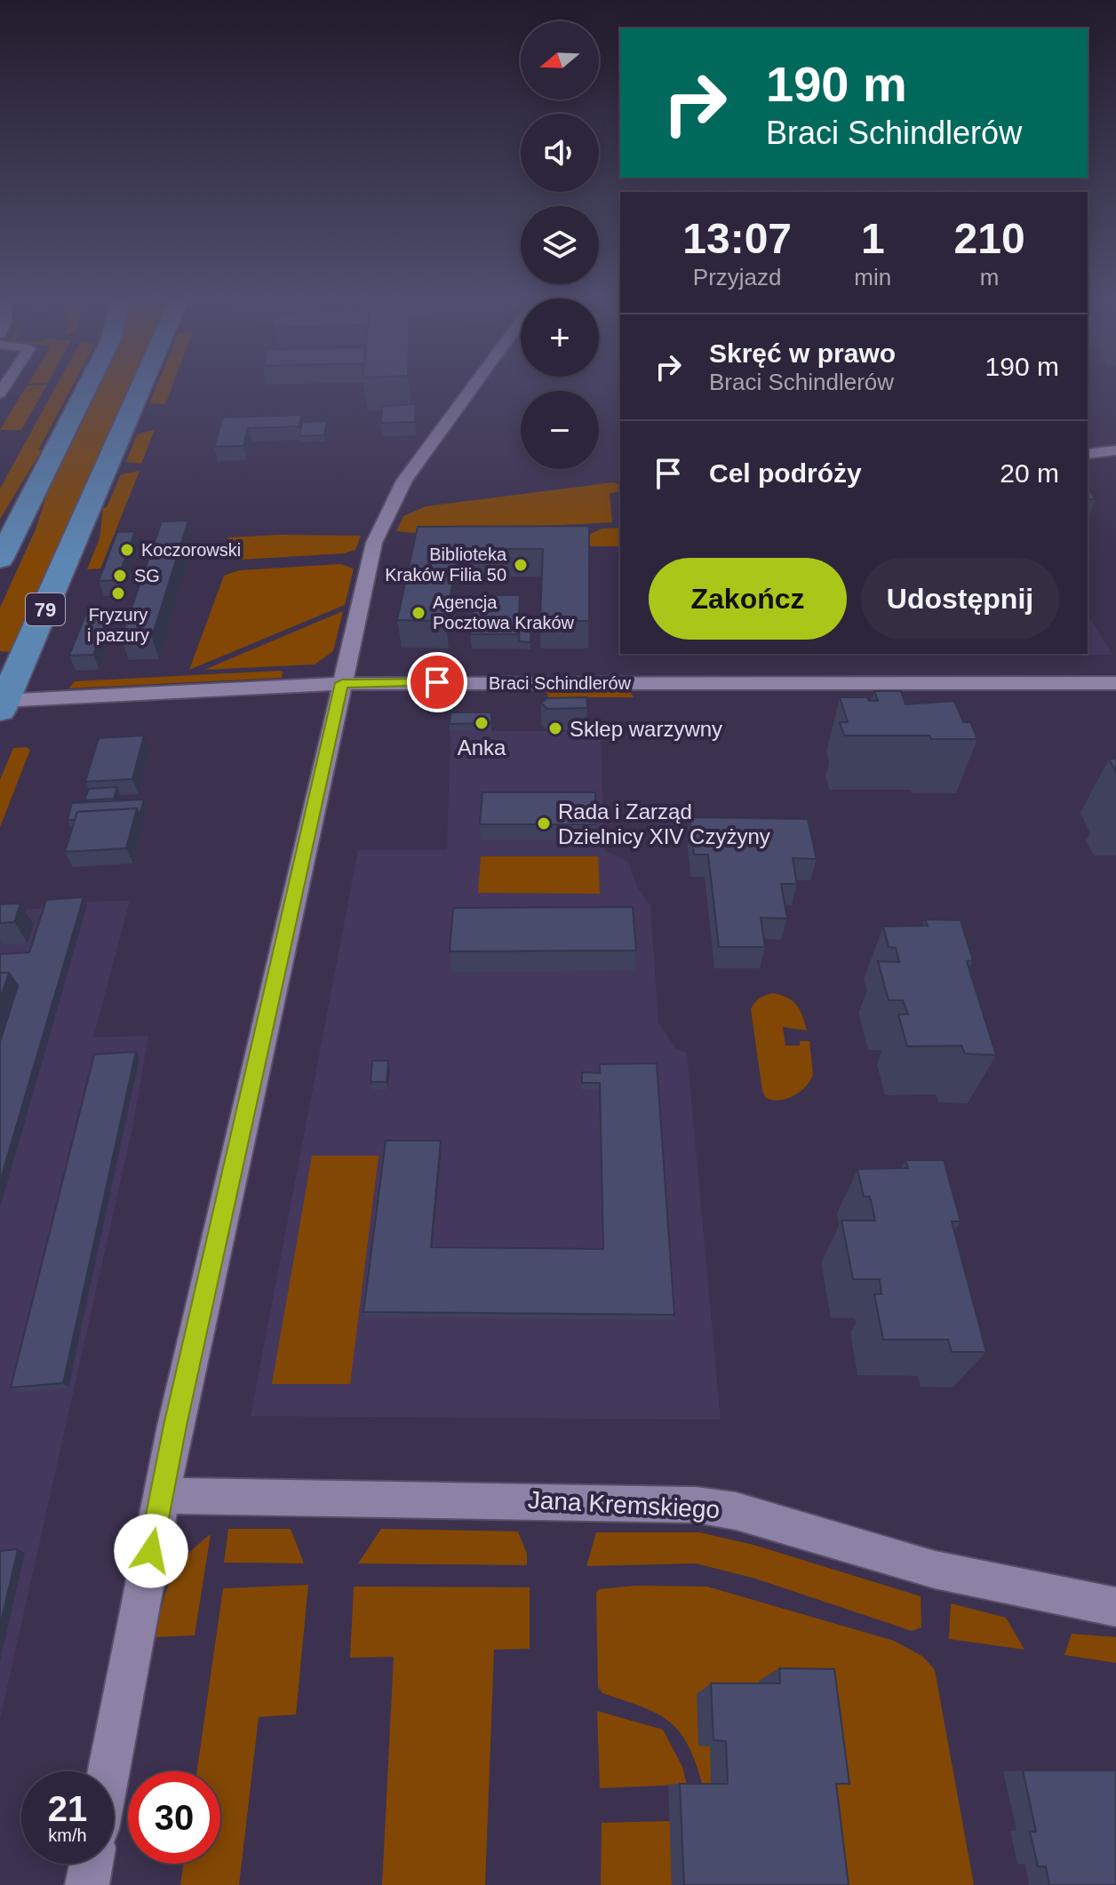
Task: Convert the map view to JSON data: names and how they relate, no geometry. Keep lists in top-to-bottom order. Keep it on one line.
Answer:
{"streets":{"main road":["79"],"street":["Braci Schindlerów","Jana Kremskiego"]},"crossings":[["79","Braci Schindlerów"]],"places":["Koczorowski","Biblioteka Kraków Filia 50","SG","Fryzury i pazury","Agencja Pocztowa Kraków","Anka","Sklep warzywny","Rada i Zarząd Dzielnicy XIV Czyżyny"],"north":"left","page":{"map_buttons":["+","−"],"turn":["190 m","Braci Schindlerów"],"eta":["13:07","Przyjazd","1","min","210","m"],"list":[{"name":"Skręć w prawo","note":"Braci Schindlerów","value":"190 m"},{"name":"Cel podróży","value":"20 m"}],"buttons":["Zakończ","Udostępnij"],"speed":"21 km/h","limit":"30"}}
